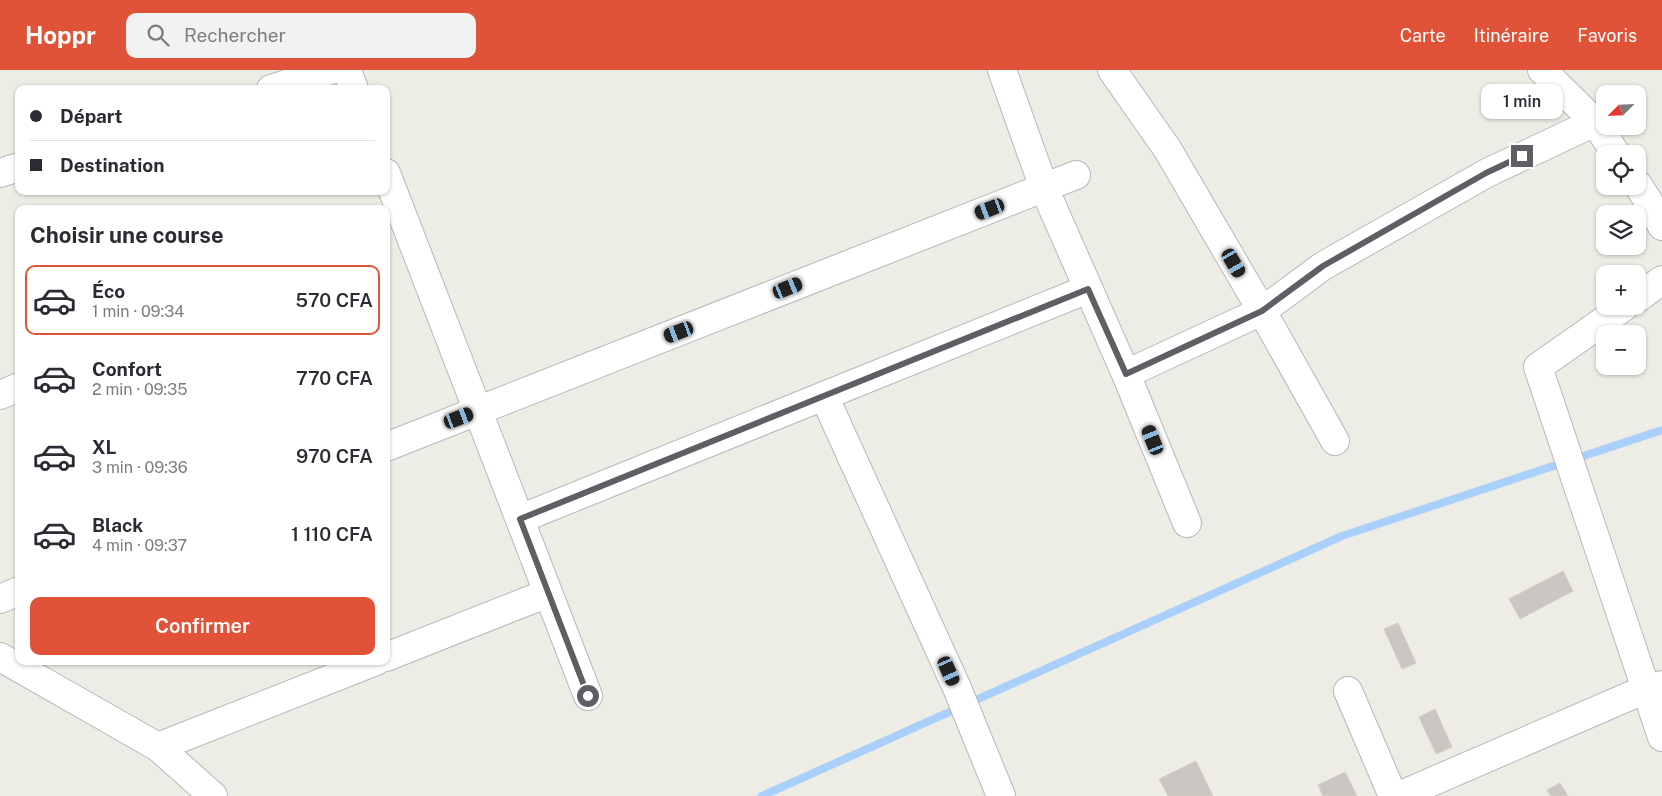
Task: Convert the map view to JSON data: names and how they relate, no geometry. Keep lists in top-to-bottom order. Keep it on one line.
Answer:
{"north":"bottom left","page":{"header":"Hoppr","search":"Rechercher","nav":["Carte","Itinéraire","Favoris"],"bubble":"1 min","map_buttons":["+","−"],"banner":["Départ","Destination"],"heading":"Choisir une course","list":[{"name":"Éco","note":"1 min · 09:34","value":"570 CFA"},{"name":"Confort","note":"2 min · 09:35","value":"770 CFA"},{"name":"XL","note":"3 min · 09:36","value":"970 CFA"},{"name":"Black","note":"4 min · 09:37","value":"1 110 CFA"}],"buttons":"Confirmer"}}
